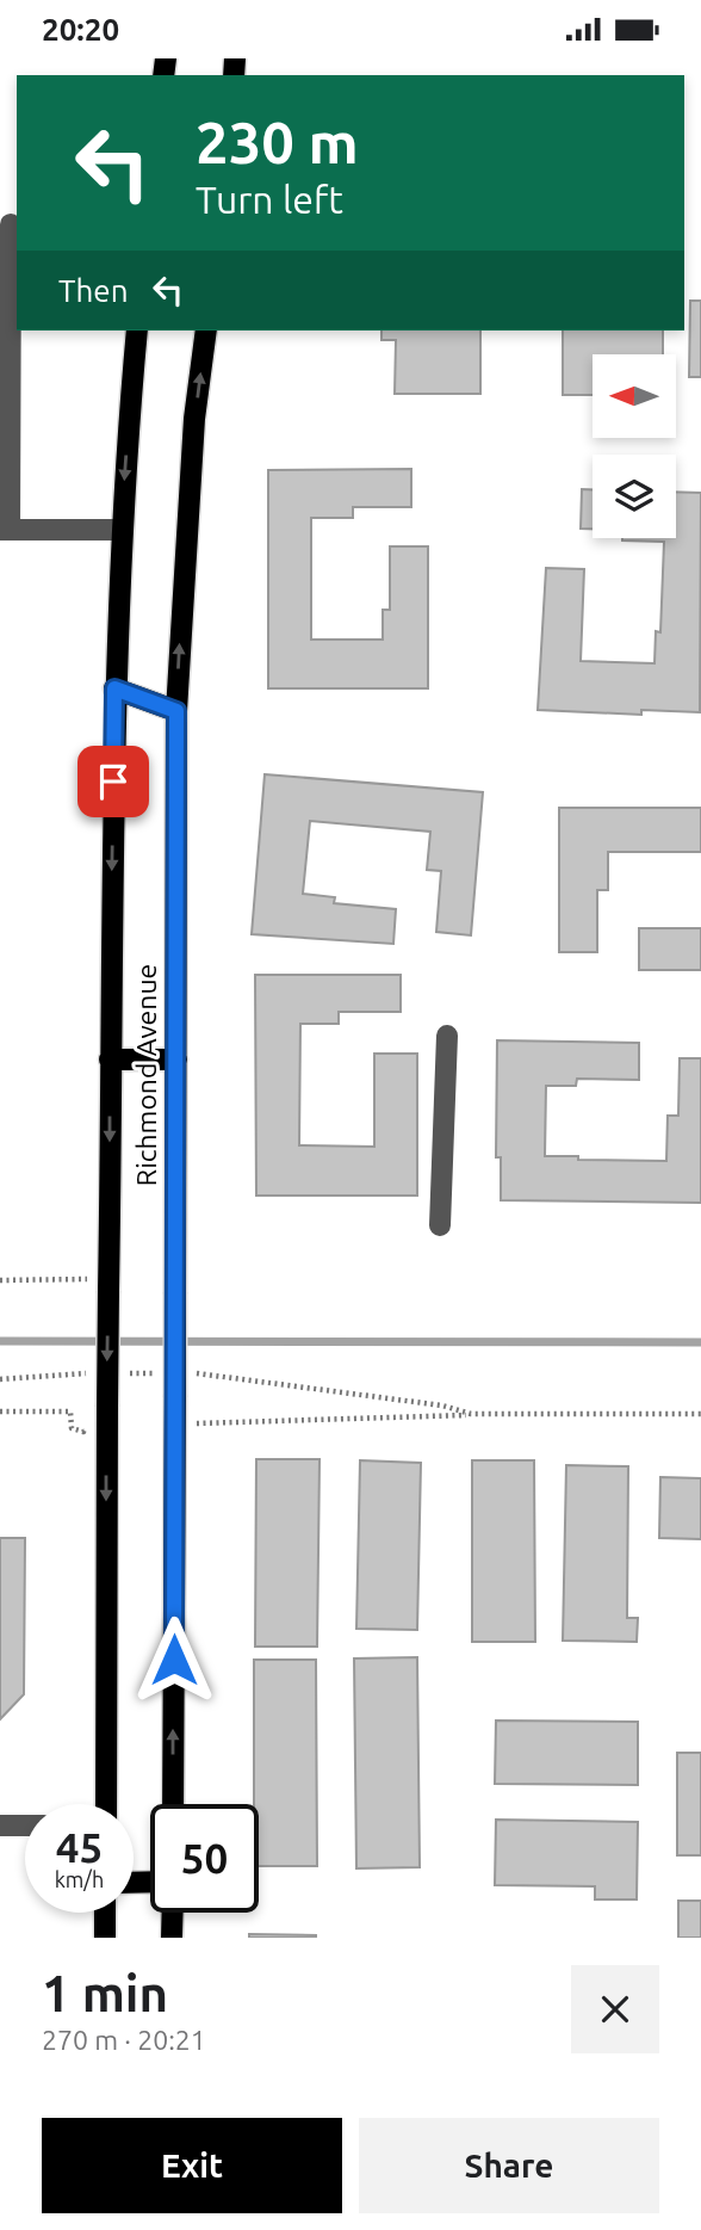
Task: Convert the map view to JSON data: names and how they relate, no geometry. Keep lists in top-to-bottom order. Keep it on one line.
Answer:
{"streets":{"main road":["Richmond Avenue"]},"north":"left","page":{"status":"20:20","turn":["230 m","Turn left"],"then":"Then","speed":"45 km/h","limit":"50","heading":["1 min","270 m · 20:21"],"buttons":["Exit","Share"]}}
